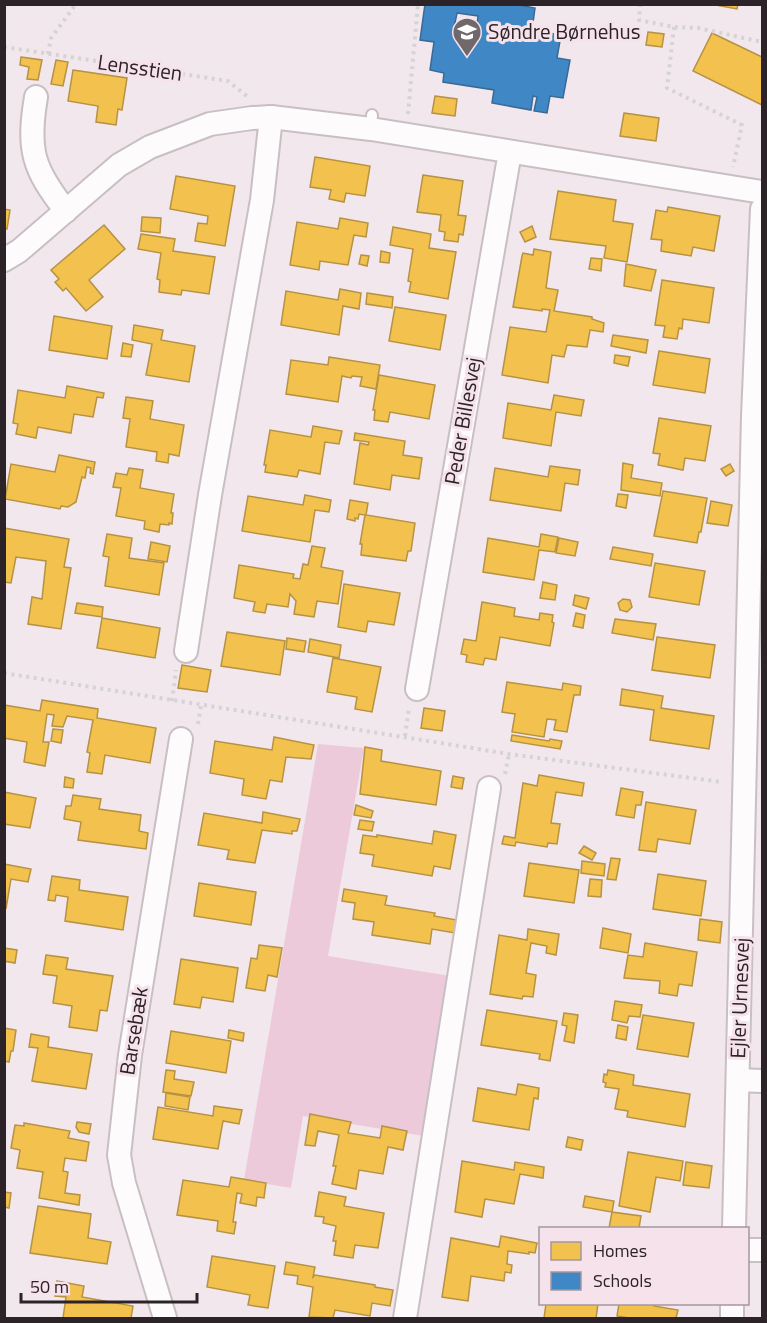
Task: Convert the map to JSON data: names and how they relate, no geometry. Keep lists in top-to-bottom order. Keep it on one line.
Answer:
{"streets":{"street":["Peder Billesvej","Ejler Urnesvej","Barsebæk"],"path":["Lensstien"]},"places":{"school or university":["Søndre Børnehus"]},"legend":["Homes","Schools"],"scale_bar":"50 m"}
